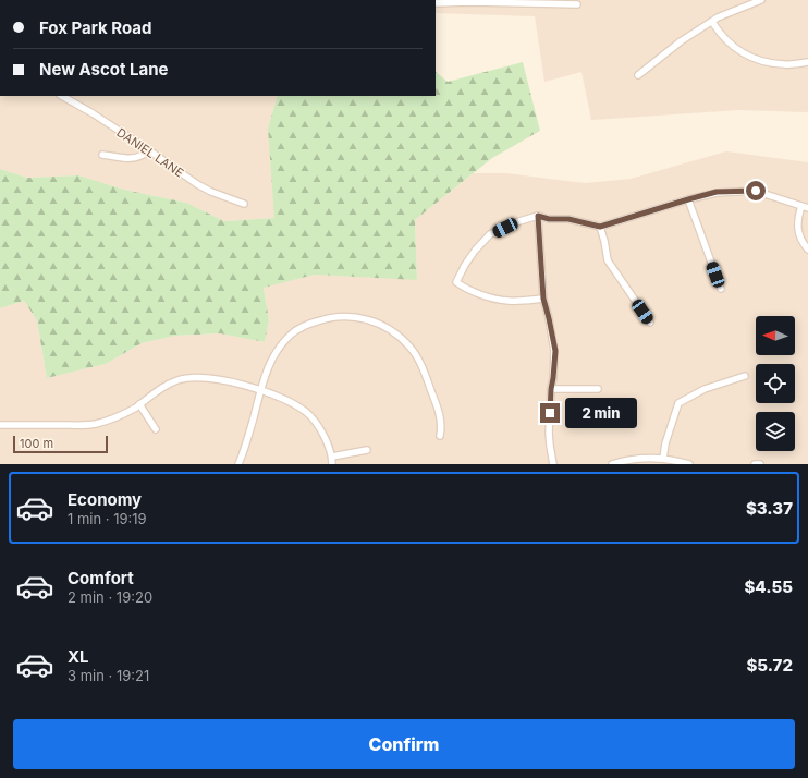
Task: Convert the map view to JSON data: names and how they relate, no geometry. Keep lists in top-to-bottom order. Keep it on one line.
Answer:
{"streets":{"street":["DANIEL LANE"]},"scale_bar":"100 m","north":"left","page":{"banner":["Fox Park Road","New Ascot Lane"],"bubble":"2 min","scale":"100 m","list":[{"name":"Economy","note":"1 min · 19:19","value":"$3.37"},{"name":"Comfort","note":"2 min · 19:20","value":"$4.55"},{"name":"XL","note":"3 min · 19:21","value":"$5.72"}],"buttons":"Confirm"}}
